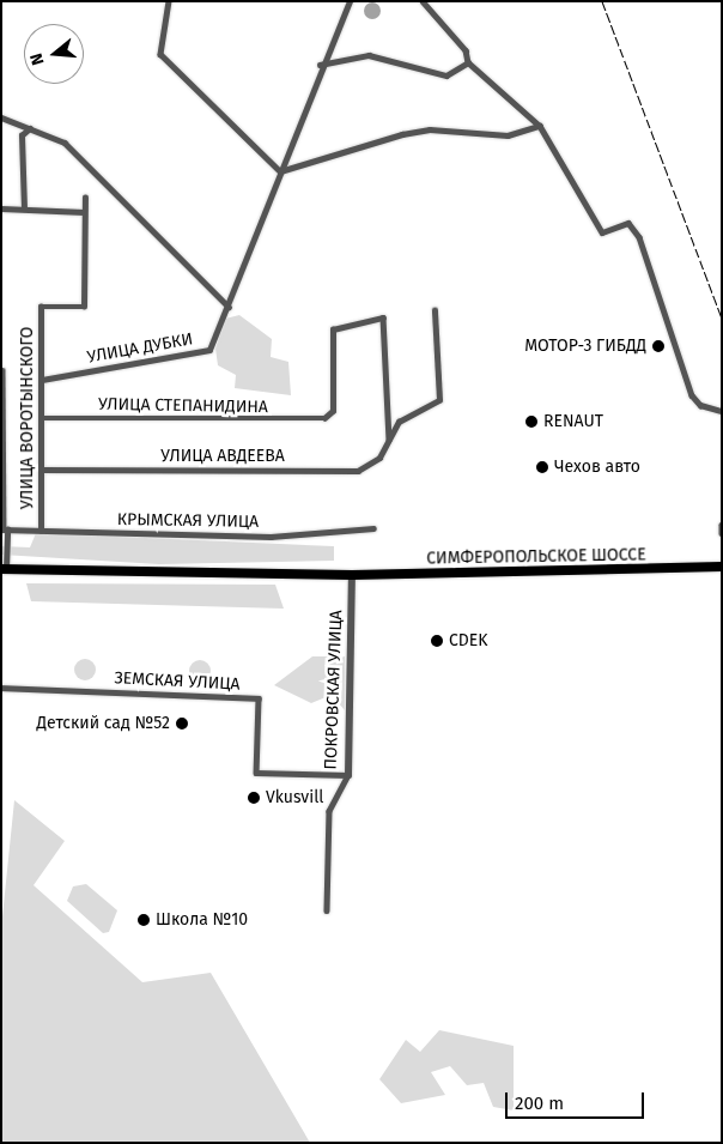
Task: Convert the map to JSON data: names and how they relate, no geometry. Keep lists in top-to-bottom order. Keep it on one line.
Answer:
{"streets":{"main road":["СИМФЕРОПОЛЬСКОЕ ШОССЕ"],"street":["УЛИЦА ДУБКИ","УЛИЦА СТЕПАНИДИНА","УЛИЦА ВОРОТЫНСКОГО","УЛИЦА АВДЕЕВА","КРЫМСКАЯ УЛИЦА","ЗЕМСКАЯ УЛИЦА","ПОКРОВСКАЯ УЛИЦА"]},"crossings":[["УЛИЦА ДУБКИ","УЛИЦА ВОРОТЫНСКОГО"],["УЛИЦА СТЕПАНИДИНА","УЛИЦА ВОРОТЫНСКОГО"],["УЛИЦА СТЕПАНИДИНА","УЛИЦА АВДЕЕВА"],["УЛИЦА ВОРОТЫНСКОГО","УЛИЦА АВДЕЕВА"],["УЛИЦА ВОРОТЫНСКОГО","КРЫМСКАЯ УЛИЦА"],["УЛИЦА ВОРОТЫНСКОГО","СИМФЕРОПОЛЬСКОЕ ШОССЕ"],["СИМФЕРОПОЛЬСКОЕ ШОССЕ","ПОКРОВСКАЯ УЛИЦА"],["ЗЕМСКАЯ УЛИЦА","ПОКРОВСКАЯ УЛИЦА"]],"places":["МОТОР-3 ГИБДД","RENAUT","Чехов авто","CDEK","Детский сад №52","Vkusvill","Школа №10"],"scale_bar":"200 m","north":"left"}
